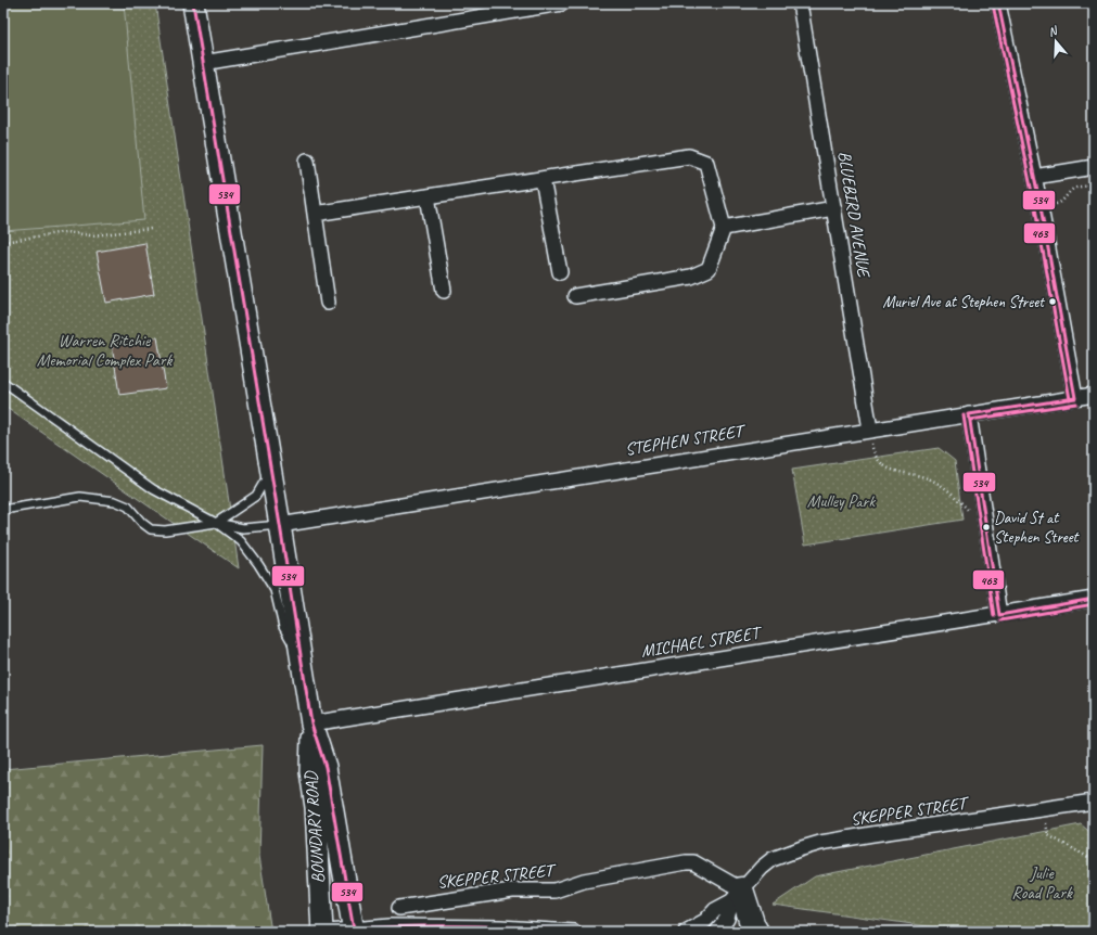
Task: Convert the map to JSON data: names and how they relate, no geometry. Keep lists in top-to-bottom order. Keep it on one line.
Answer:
{"streets":{"main road":["BOUNDARY ROAD"],"street":["BLUEBIRD AVENUE","STEPHEN STREET","MICHAEL STREET","SKEPPER STREET"]},"crossings":[["BLUEBIRD AVENUE","STEPHEN STREET"],["STEPHEN STREET","BOUNDARY ROAD"],["MICHAEL STREET","BOUNDARY ROAD"]],"parks":["Warren Ritchie Memorial Complex Park","Mulley Park","Julie Road Park"],"places":["Muriel Ave at Stephen Street","David St at Stephen Street"],"lines":["transit line 534","transit line 463"],"north":"top"}
